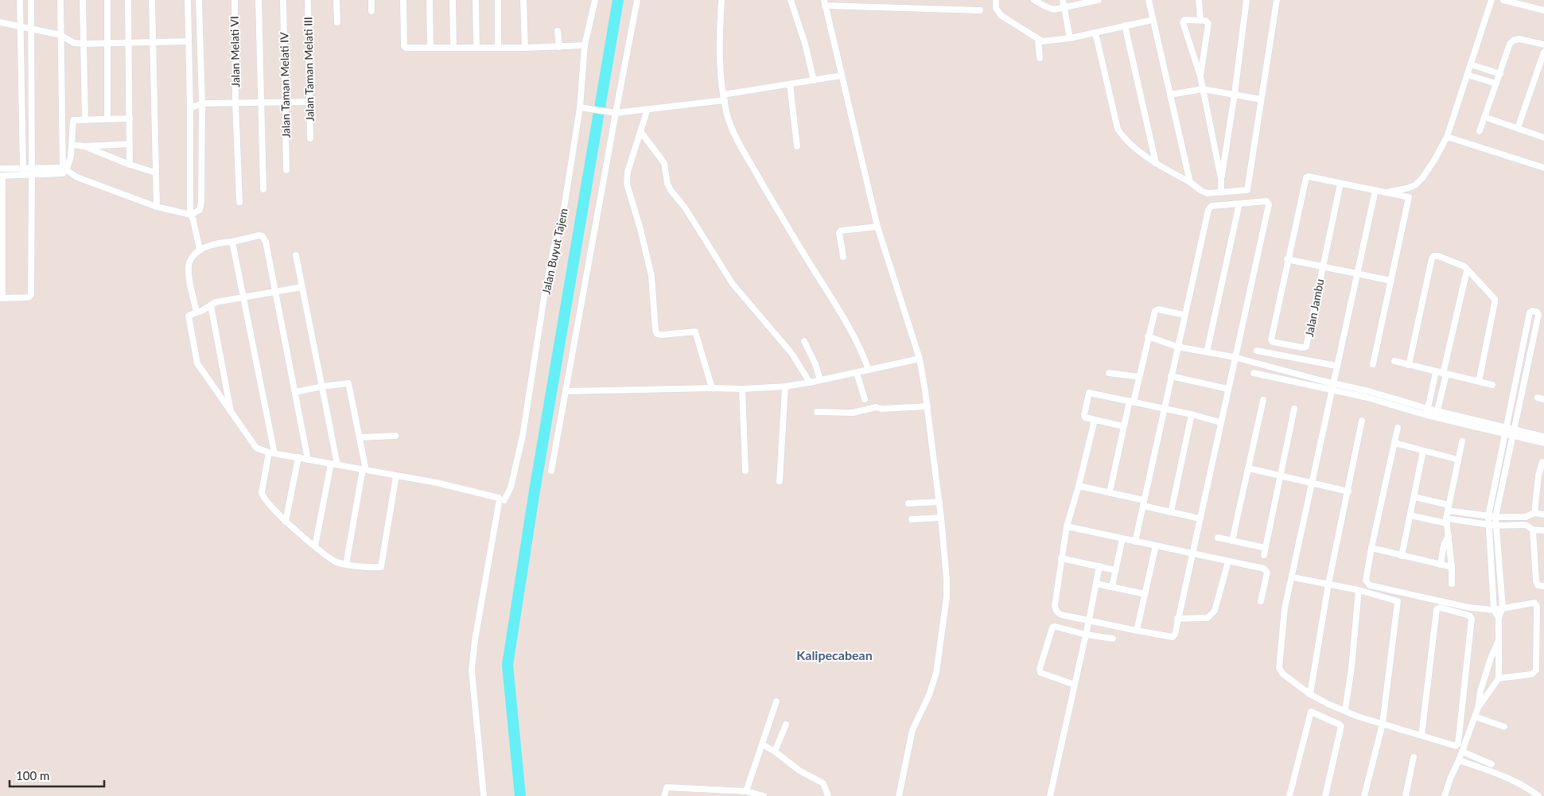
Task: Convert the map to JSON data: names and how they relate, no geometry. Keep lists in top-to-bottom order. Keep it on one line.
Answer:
{"streets":{"street":["Jalan Melati VI","Jalan Taman Melati III","Jalan Taman Melati IV","Jalan Buyut Tajem","Jalan Jambu"]},"districts":["Kalipecabean"],"scale_bar":"100 m"}
